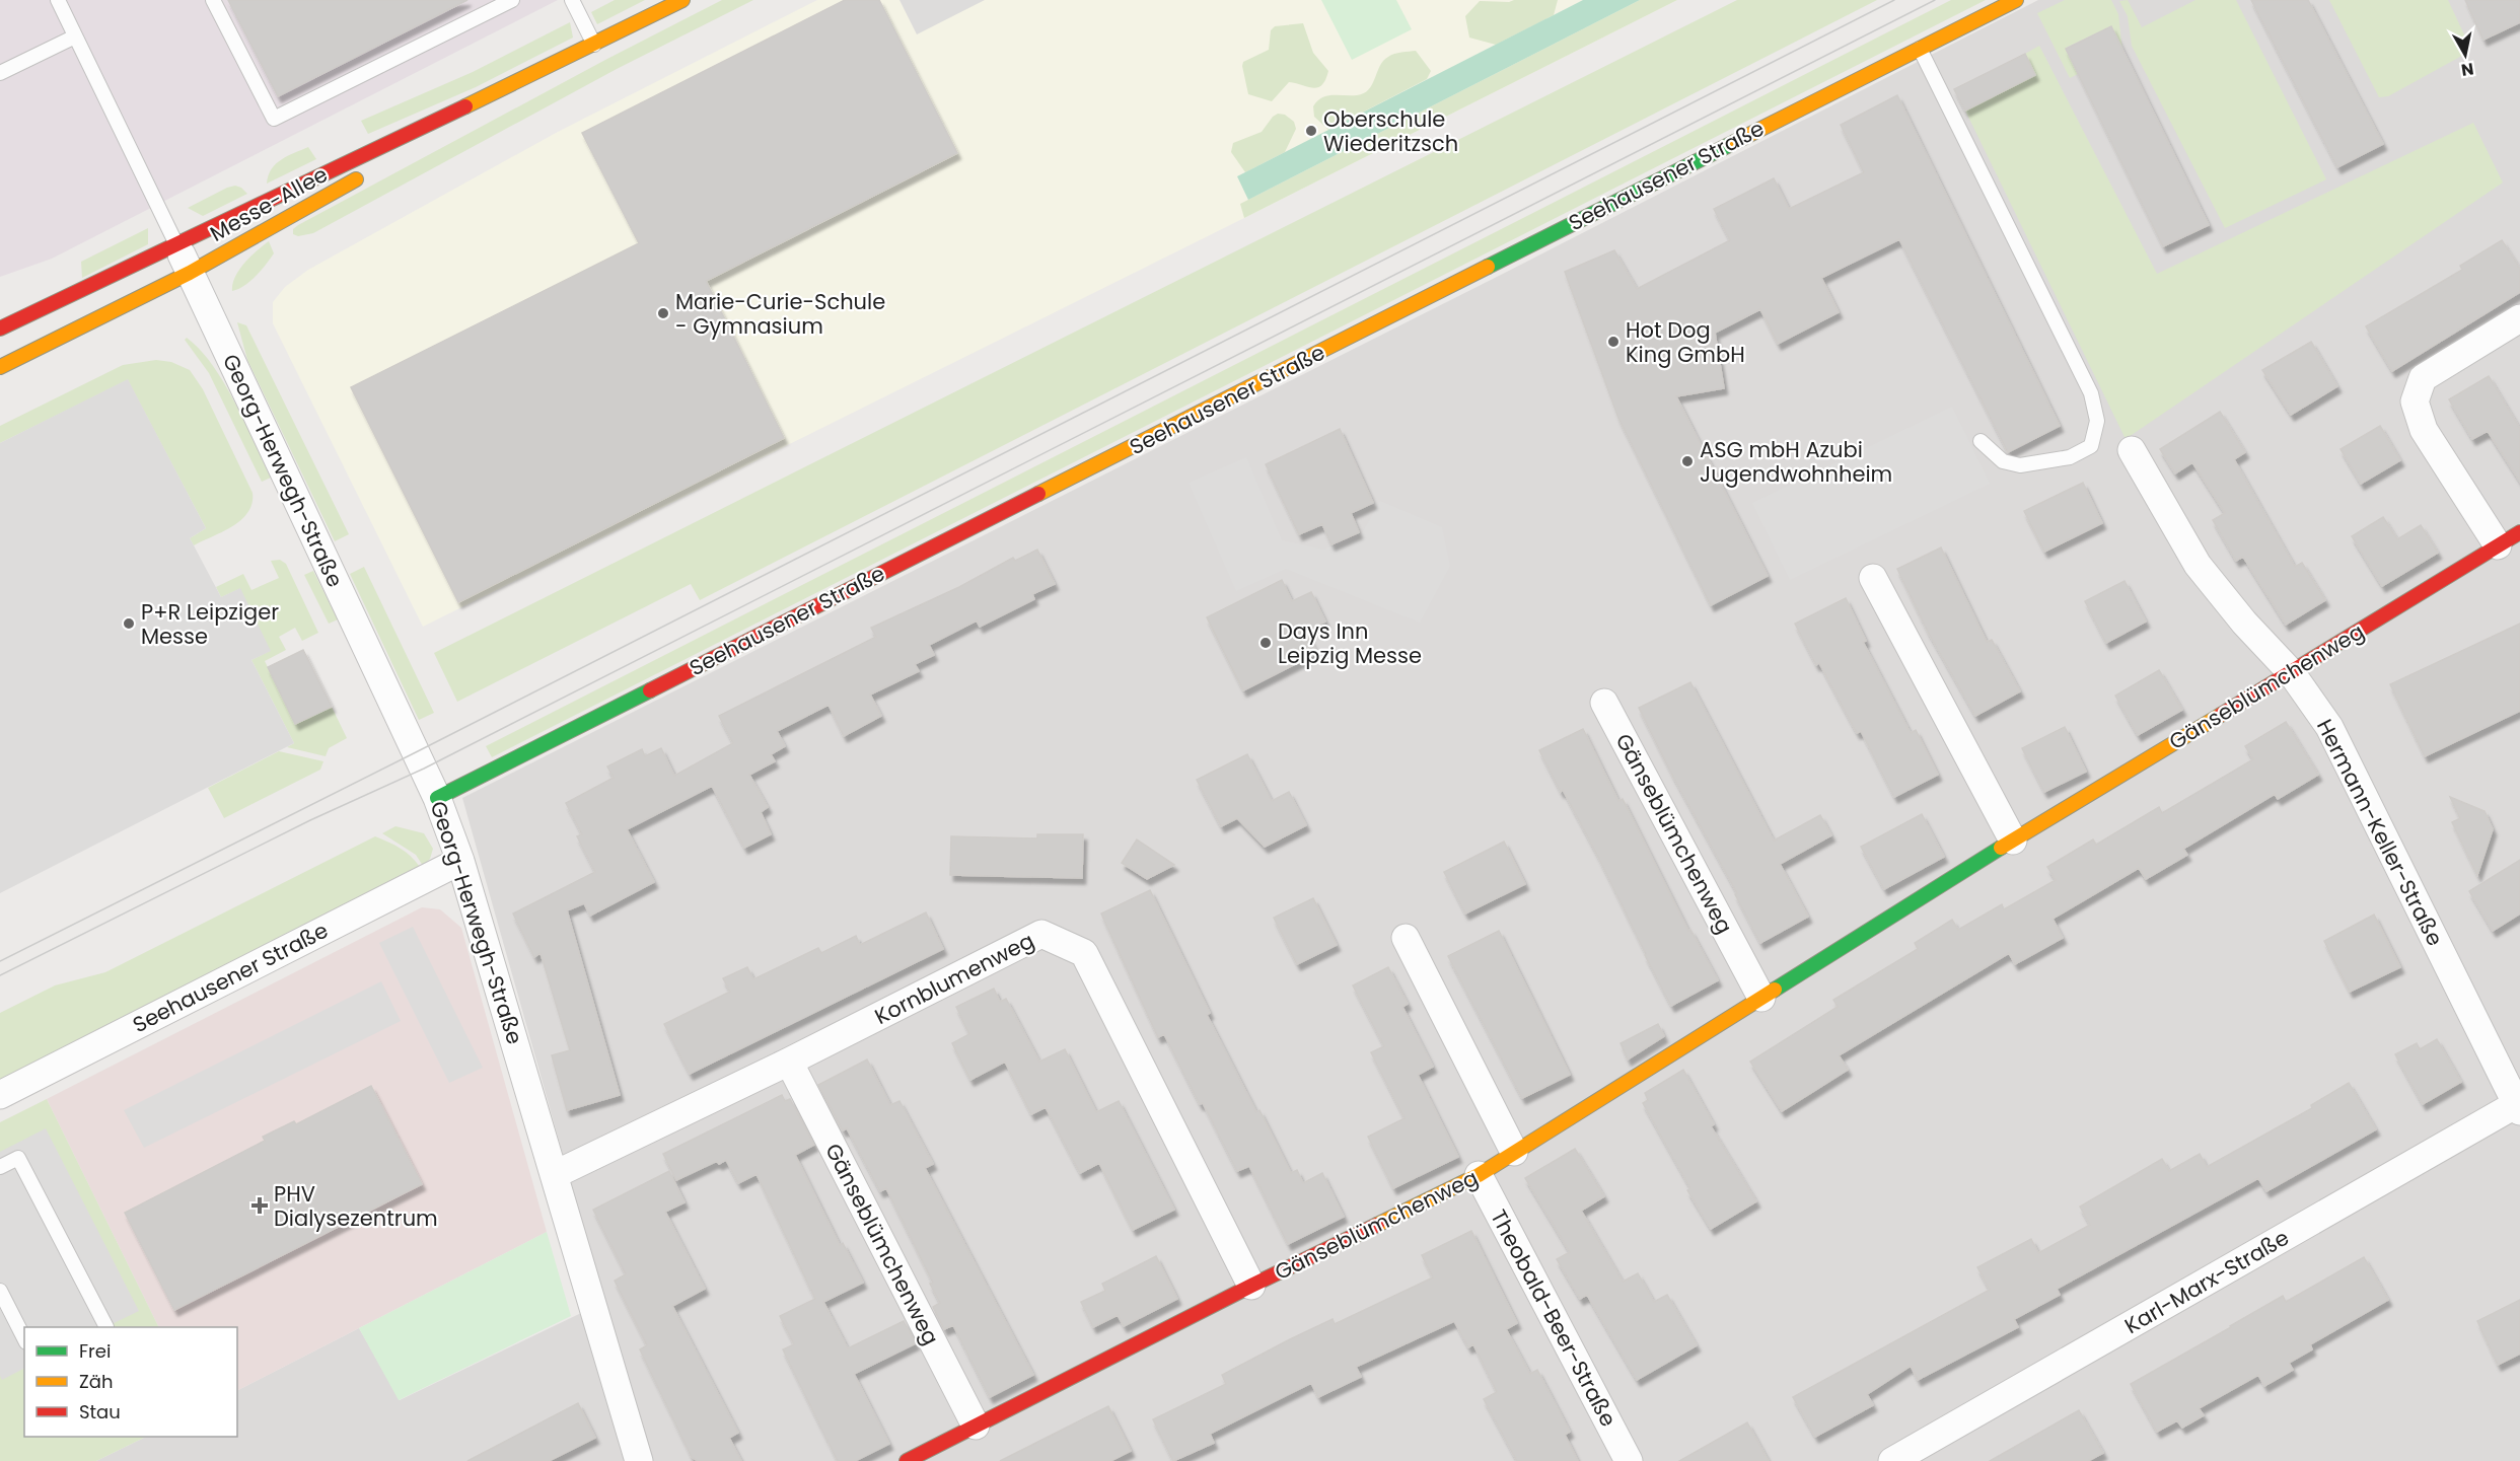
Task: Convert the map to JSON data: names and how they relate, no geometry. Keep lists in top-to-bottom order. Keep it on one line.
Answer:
{"streets":{"street":["Seehausener Straße","Messe-Allee","Georg-Herwegh-Straße","Gänseblümchenweg","Hermann-Keller-Straße","Kornblumenweg","Karl-Marx-Straße","Theobald-Beer-Straße"]},"crossings":[["Seehausener Straße","Georg-Herwegh-Straße"],["Messe-Allee","Georg-Herwegh-Straße"],["Georg-Herwegh-Straße","Kornblumenweg"],["Gänseblümchenweg","Hermann-Keller-Straße"],["Gänseblümchenweg","Kornblumenweg"],["Gänseblümchenweg","Theobald-Beer-Straße"],["Hermann-Keller-Straße","Karl-Marx-Straße"]],"places":{"other":["Oberschule Wiederitzsch","Marie-Curie-Schule - Gymnasium","Hot Dog King GmbH","ASG mbH Azubi Jugendwohnheim","P+R Leipziger Messe","Days Inn Leipzig Messe"],"health":["PHV Dialysezentrum"]},"legend":["Frei","Zäh","Stau"],"north":"bottom"}
